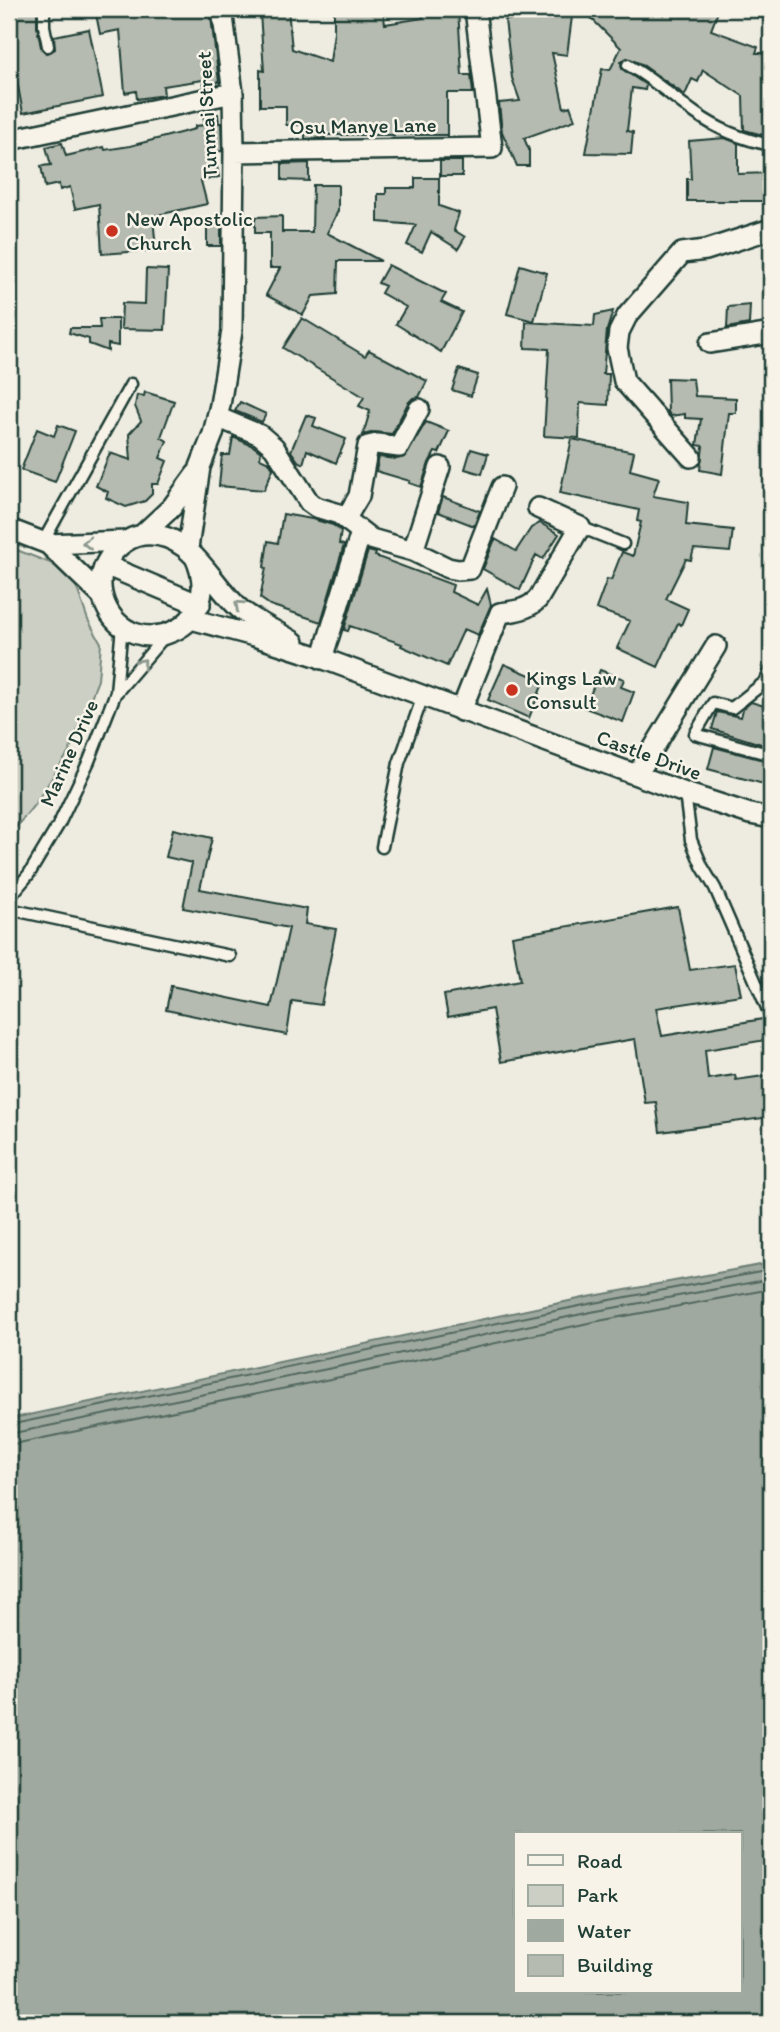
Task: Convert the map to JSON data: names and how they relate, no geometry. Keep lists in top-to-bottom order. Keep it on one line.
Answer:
{"streets":{"street":["Tunmai Street","Osu Manye Lane","Castle Drive"],"lane":["Marine Drive"]},"crossings":[["Tunmai Street","Osu Manye Lane"],["Tunmai Street","Castle Drive"]],"places":["New Apostolic Church","Kings Law Consult"],"legend":["Road","Park","Water","Building"]}
